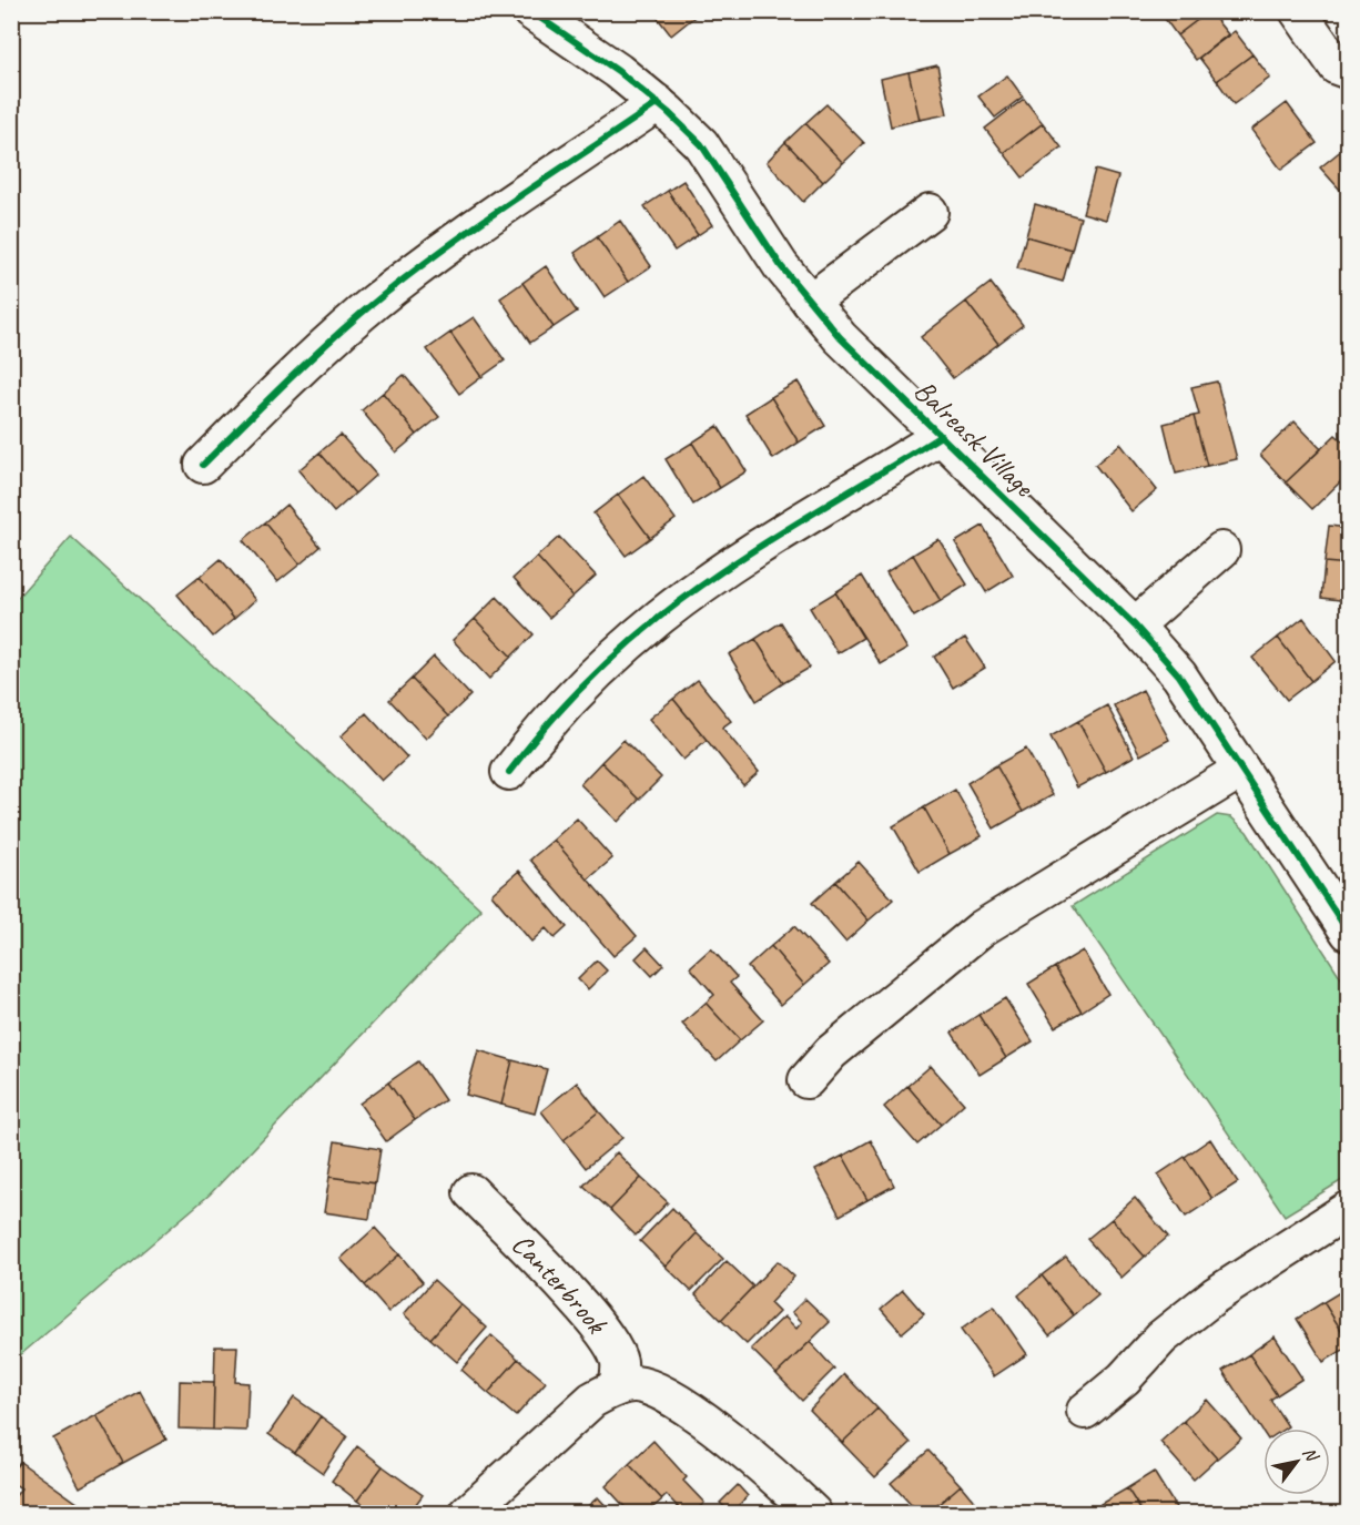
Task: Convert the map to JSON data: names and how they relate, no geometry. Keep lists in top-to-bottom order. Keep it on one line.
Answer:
{"streets":{"street":["Balreask Village","Canterbrook"]},"north":"top right"}
